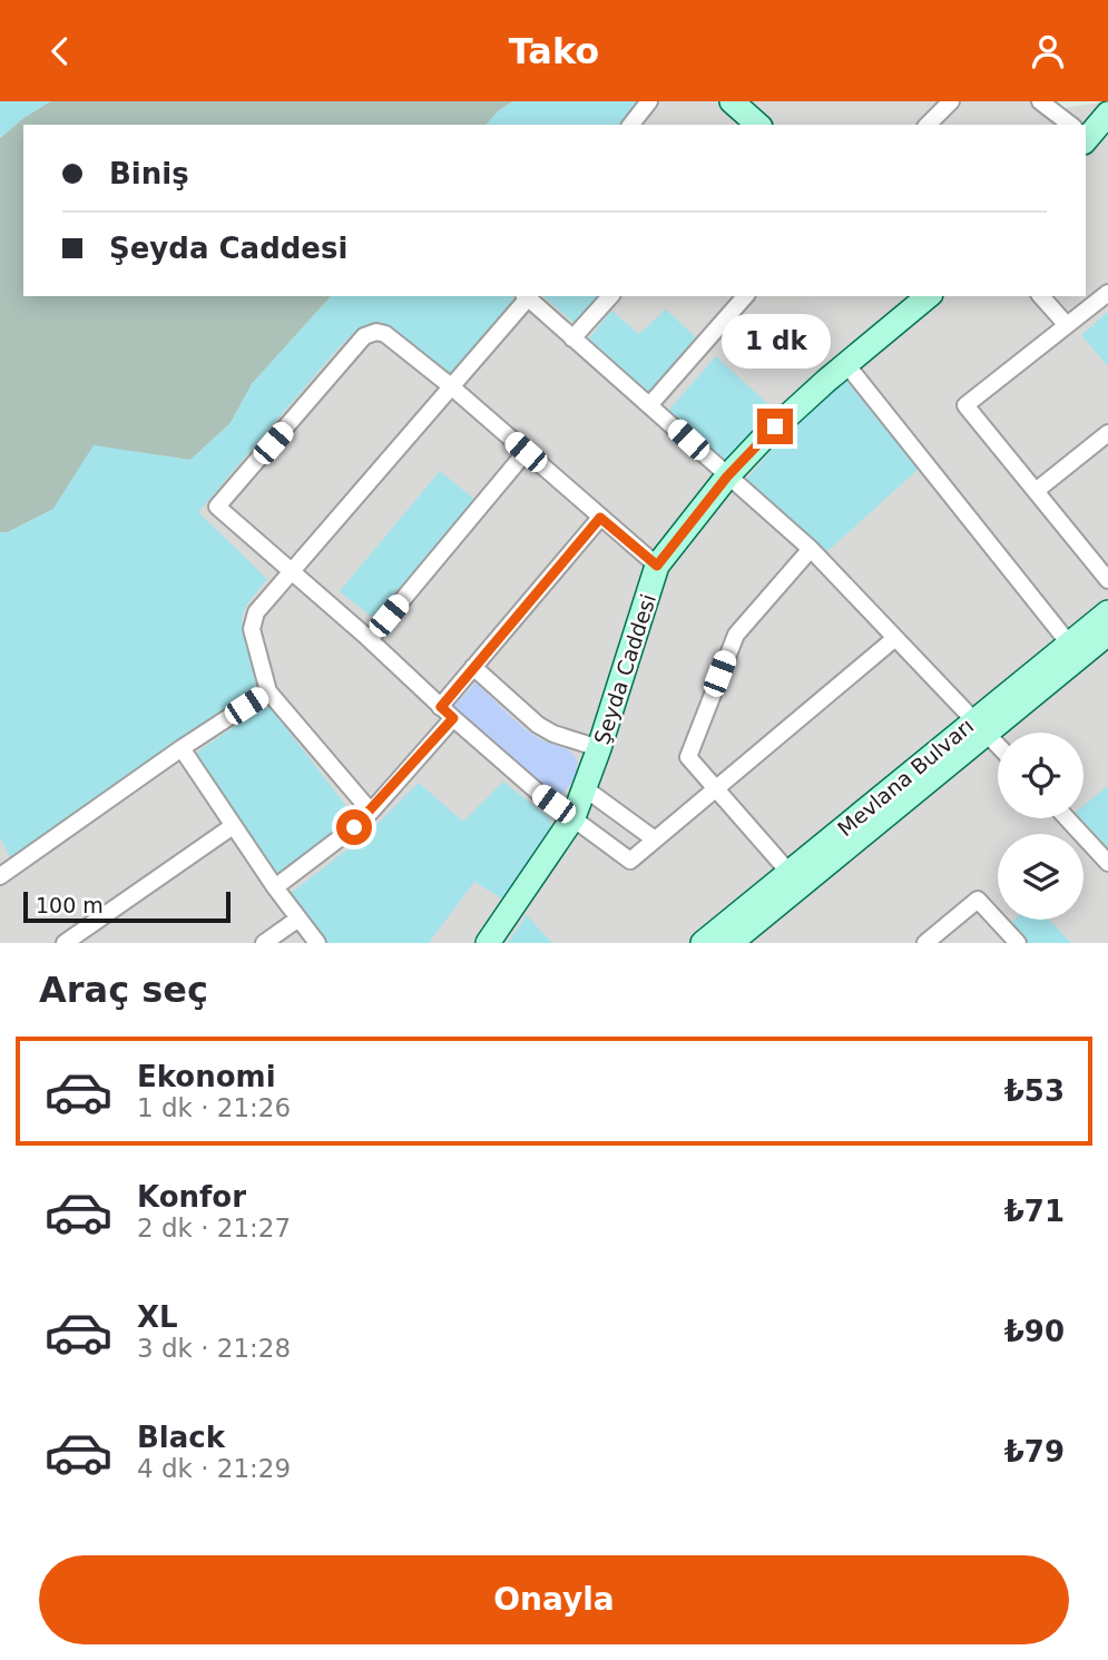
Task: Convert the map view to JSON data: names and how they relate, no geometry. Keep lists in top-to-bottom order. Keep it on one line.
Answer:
{"streets":{"street":["Şeyda Caddesi","Mevlana Bulvarı"]},"scale_bar":"100 m","page":{"header":"Tako","banner":["Biniş","Şeyda Caddesi"],"bubble":"1 dk","scale":"100 m","heading":"Araç seç","list":[{"name":"Ekonomi","note":"1 dk · 21:26","value":"₺53"},{"name":"Konfor","note":"2 dk · 21:27","value":"₺71"},{"name":"XL","note":"3 dk · 21:28","value":"₺90"},{"name":"Black","note":"4 dk · 21:29","value":"₺79"}],"buttons":"Onayla"}}
